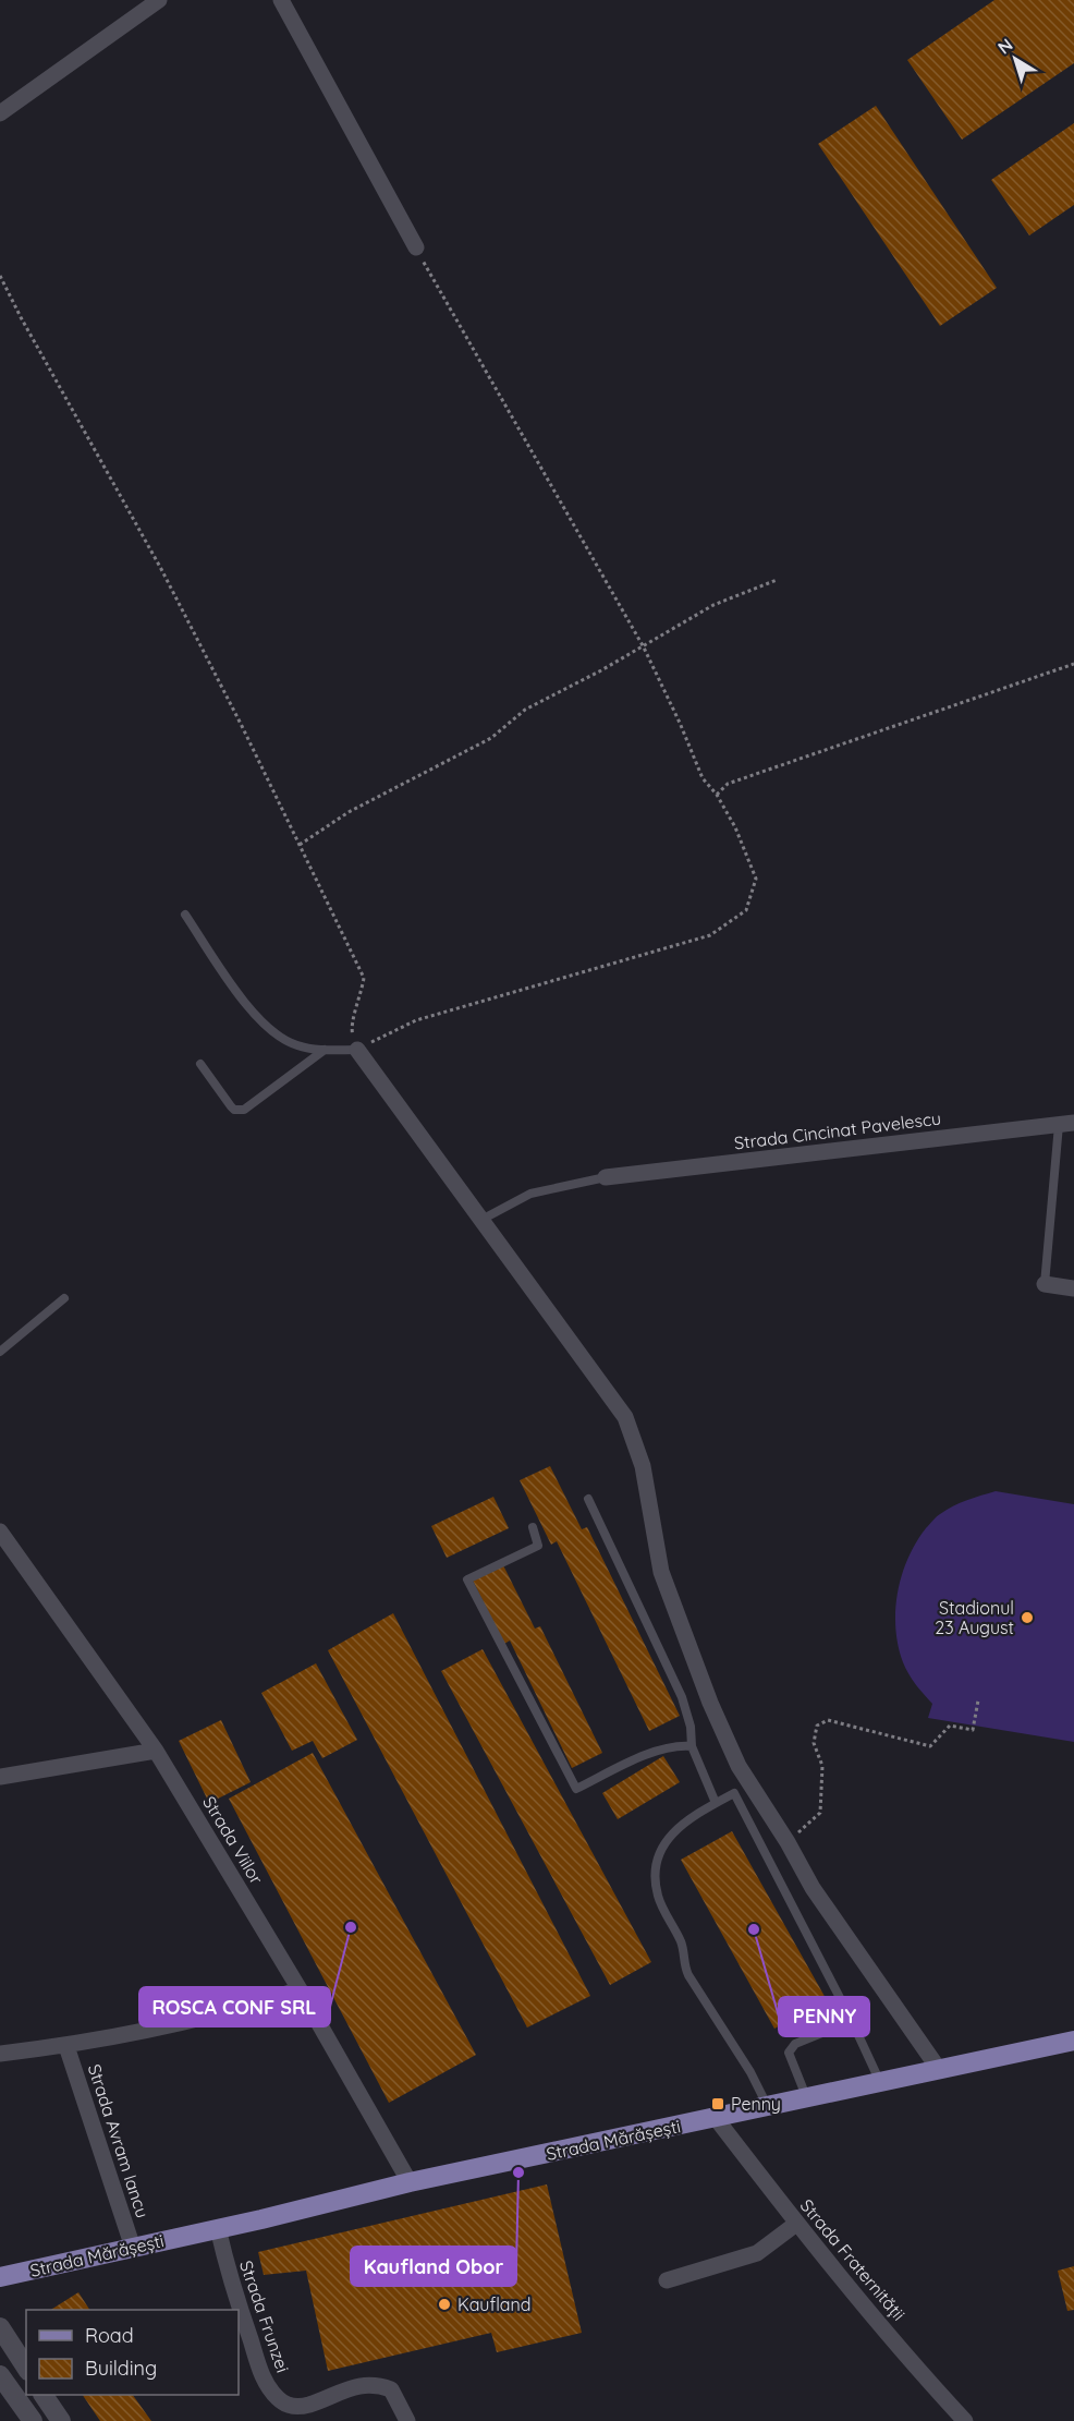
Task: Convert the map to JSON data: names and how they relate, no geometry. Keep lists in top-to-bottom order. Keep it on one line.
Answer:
{"streets":{"main road":["Strada Mărășești"],"street":["Strada Cincinat Pavelescu","Strada Viilor","Strada Avram Iancu","Strada Fraternității","Strada Frunzei"]},"crossings":[["Strada Viilor","Strada Mărășești"],["Strada Mărășești","Strada Avram Iancu"],["Strada Mărășești","Strada Fraternității"],["Strada Mărășești","Strada Frunzei"]],"places":{"other":["Stadionul 23 August","ROSCA CONF SRL","PENNY","Kaufland Obor","Kaufland"],"transit":["Penny"]},"legend":["Road","Building"],"north":"top left"}
